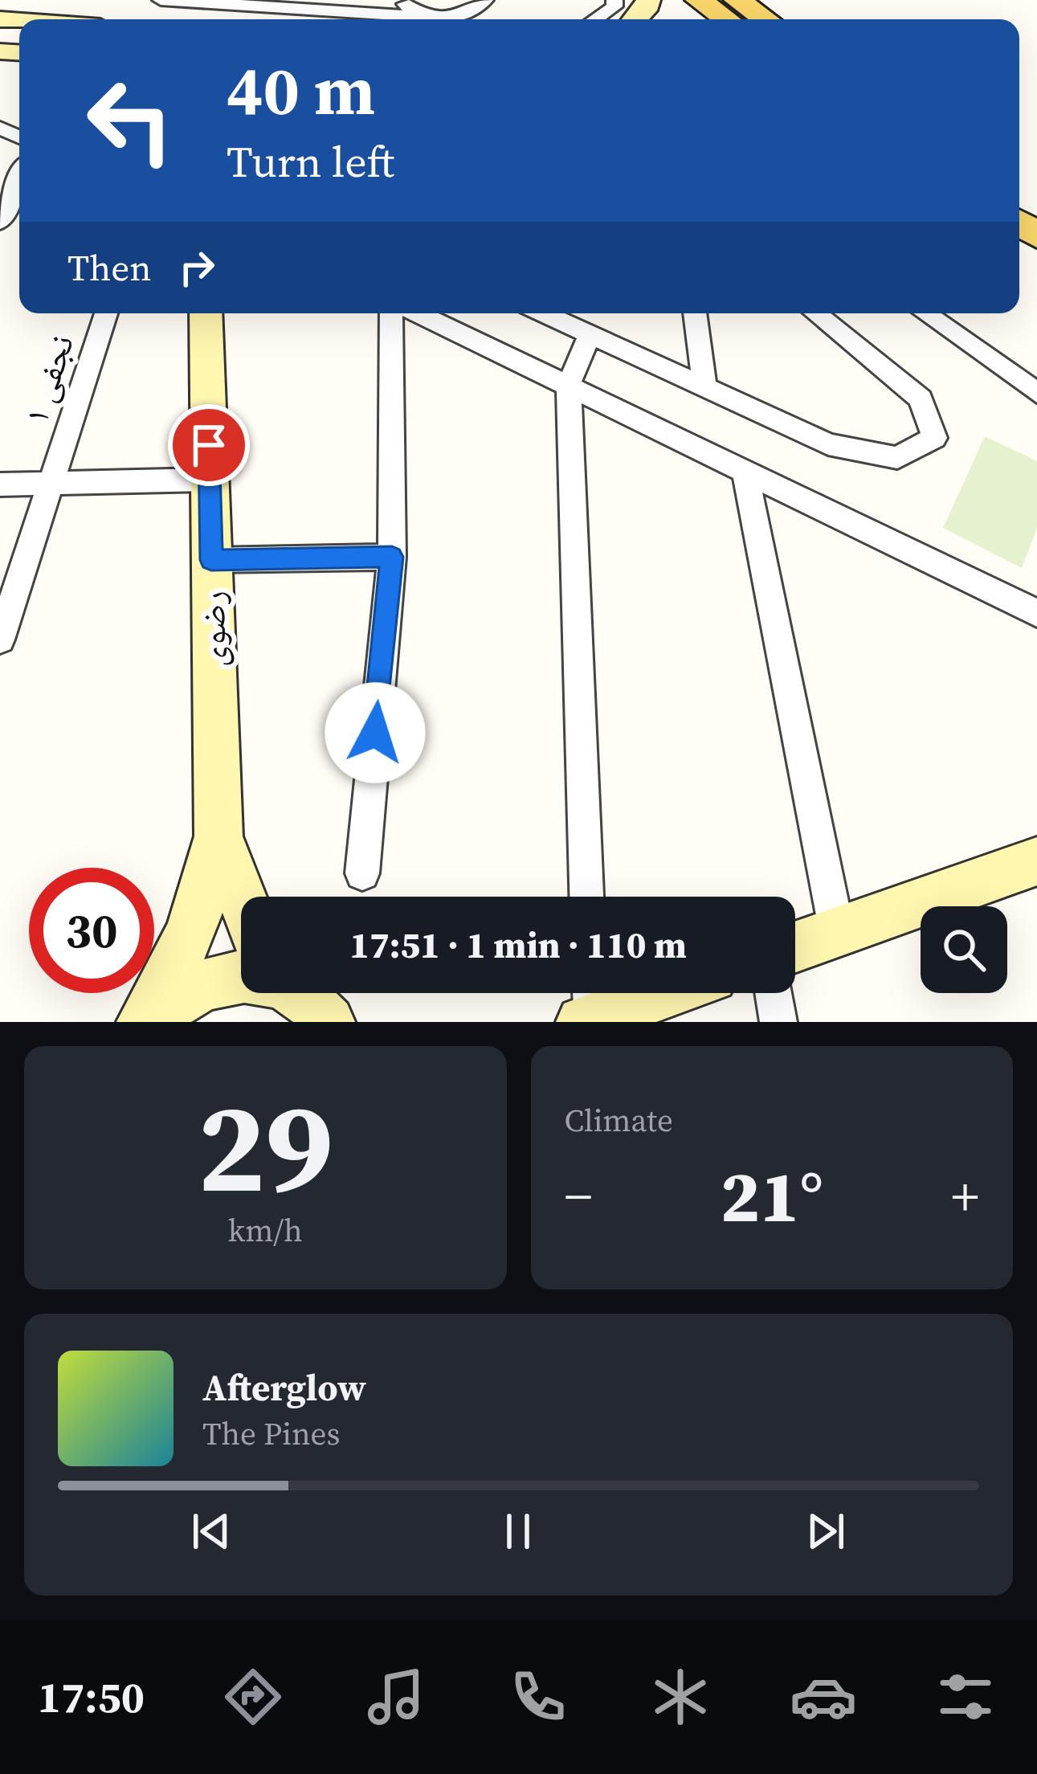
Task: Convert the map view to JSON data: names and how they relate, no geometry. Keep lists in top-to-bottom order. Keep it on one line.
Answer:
{"streets":{"street":["نجفی ۱","رضوی"]},"page":{"turn":["40 m","Turn left"],"then":"Then","limit":"30","trip":"17:51 · 1 min · 110 m","tile":[["29","km/h"],"Climate"],"heat":["−","21°","+"],"song":["Afterglow","The Pines"],"tabs":"17:50"}}
